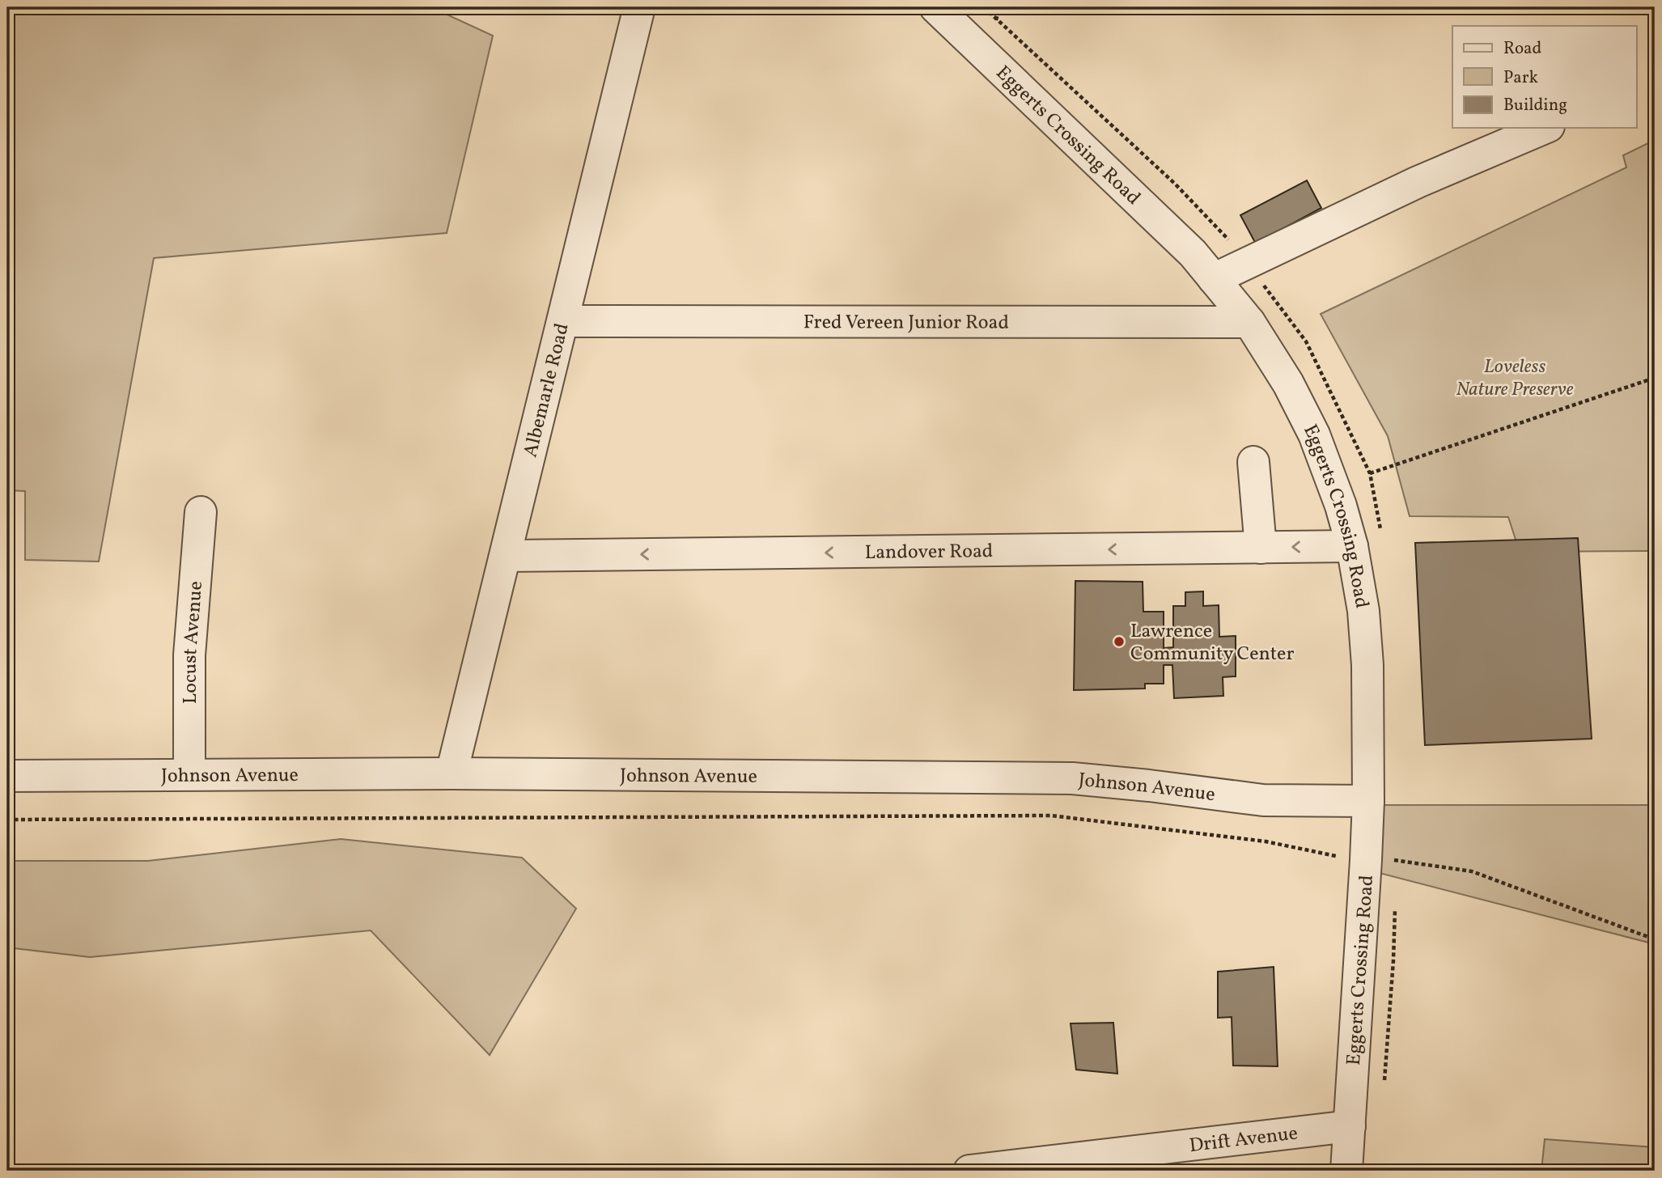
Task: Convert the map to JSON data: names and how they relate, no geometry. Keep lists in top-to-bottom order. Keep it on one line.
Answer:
{"streets":{"street":["Eggerts Crossing Road","Fred Vereen Junior Road","Albemarle Road","Landover Road","Locust Avenue","Johnson Avenue","Drift Avenue"]},"crossings":[["Eggerts Crossing Road","Fred Vereen Junior Road"],["Eggerts Crossing Road","Landover Road"],["Eggerts Crossing Road","Johnson Avenue"],["Eggerts Crossing Road","Drift Avenue"],["Fred Vereen Junior Road","Albemarle Road"],["Albemarle Road","Landover Road"],["Albemarle Road","Johnson Avenue"],["Locust Avenue","Johnson Avenue"]],"one_way":["Landover Road"],"parks":["Loveless Nature Preserve"],"places":["Lawrence Community Center"],"legend":["Road","Park","Building"]}
